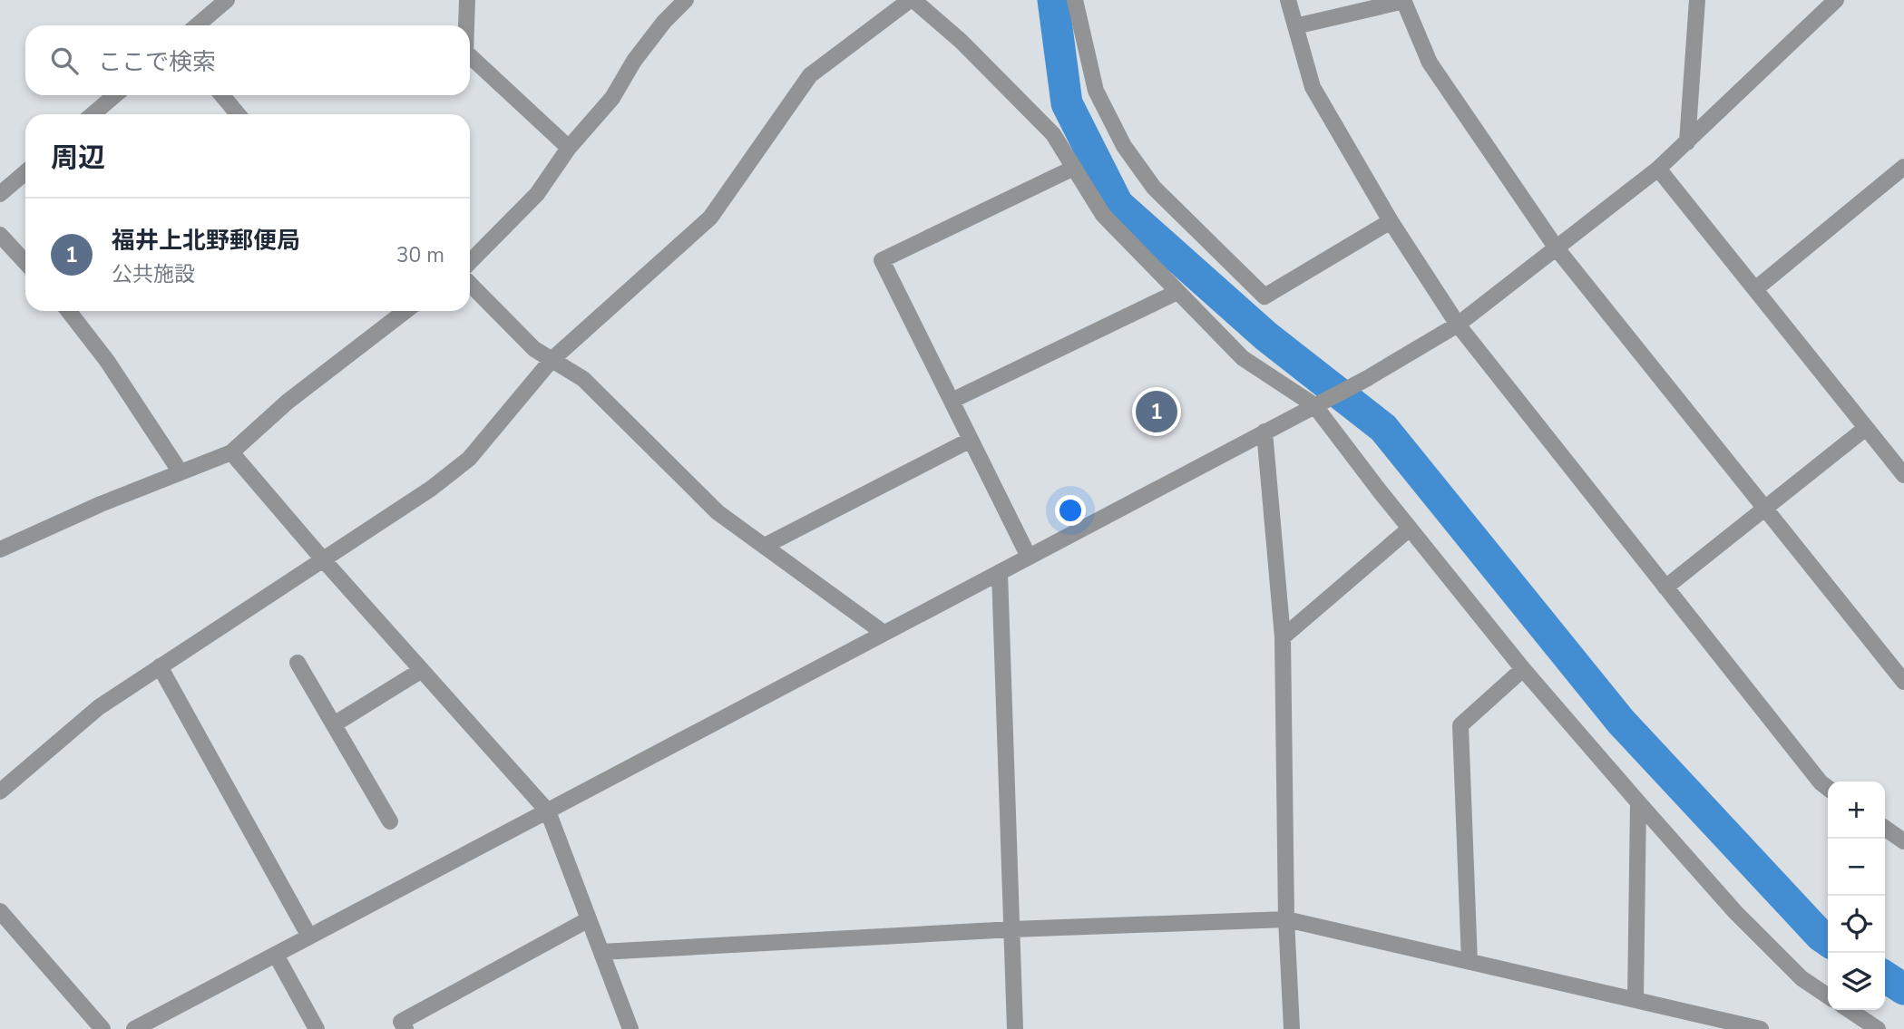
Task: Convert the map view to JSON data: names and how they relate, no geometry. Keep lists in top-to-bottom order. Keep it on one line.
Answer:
{"page":{"search":"ここで検索","heading":"周辺","list":[{"mark":"1","name":"福井上北野郵便局","note":"公共施設","value":"30 m"}],"pins":"1","map_buttons":["+","−"]}}
